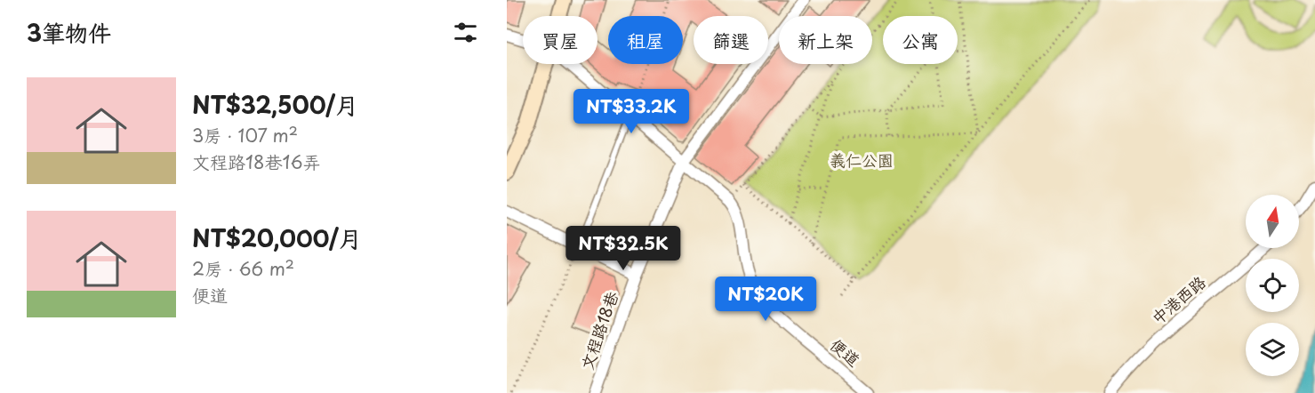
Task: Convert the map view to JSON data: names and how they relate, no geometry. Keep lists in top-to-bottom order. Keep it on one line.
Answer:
{"streets":{"street":["中港西路","文程路18巷","便道"]},"parks":["義仁公園"],"north":"top","page":{"heading":"3筆物件","chip":["買屋","租屋","篩選","新上架","公寓"],"list":[{"name":"NT$32,500/月","note":"3房 · 107 m² · 文程路18巷16弄"},{"name":"NT$20,000/月","note":"2房 · 66 m² · 便道"}],"price":["NT$33.2K","NT$32.5K","NT$20K"]}}
